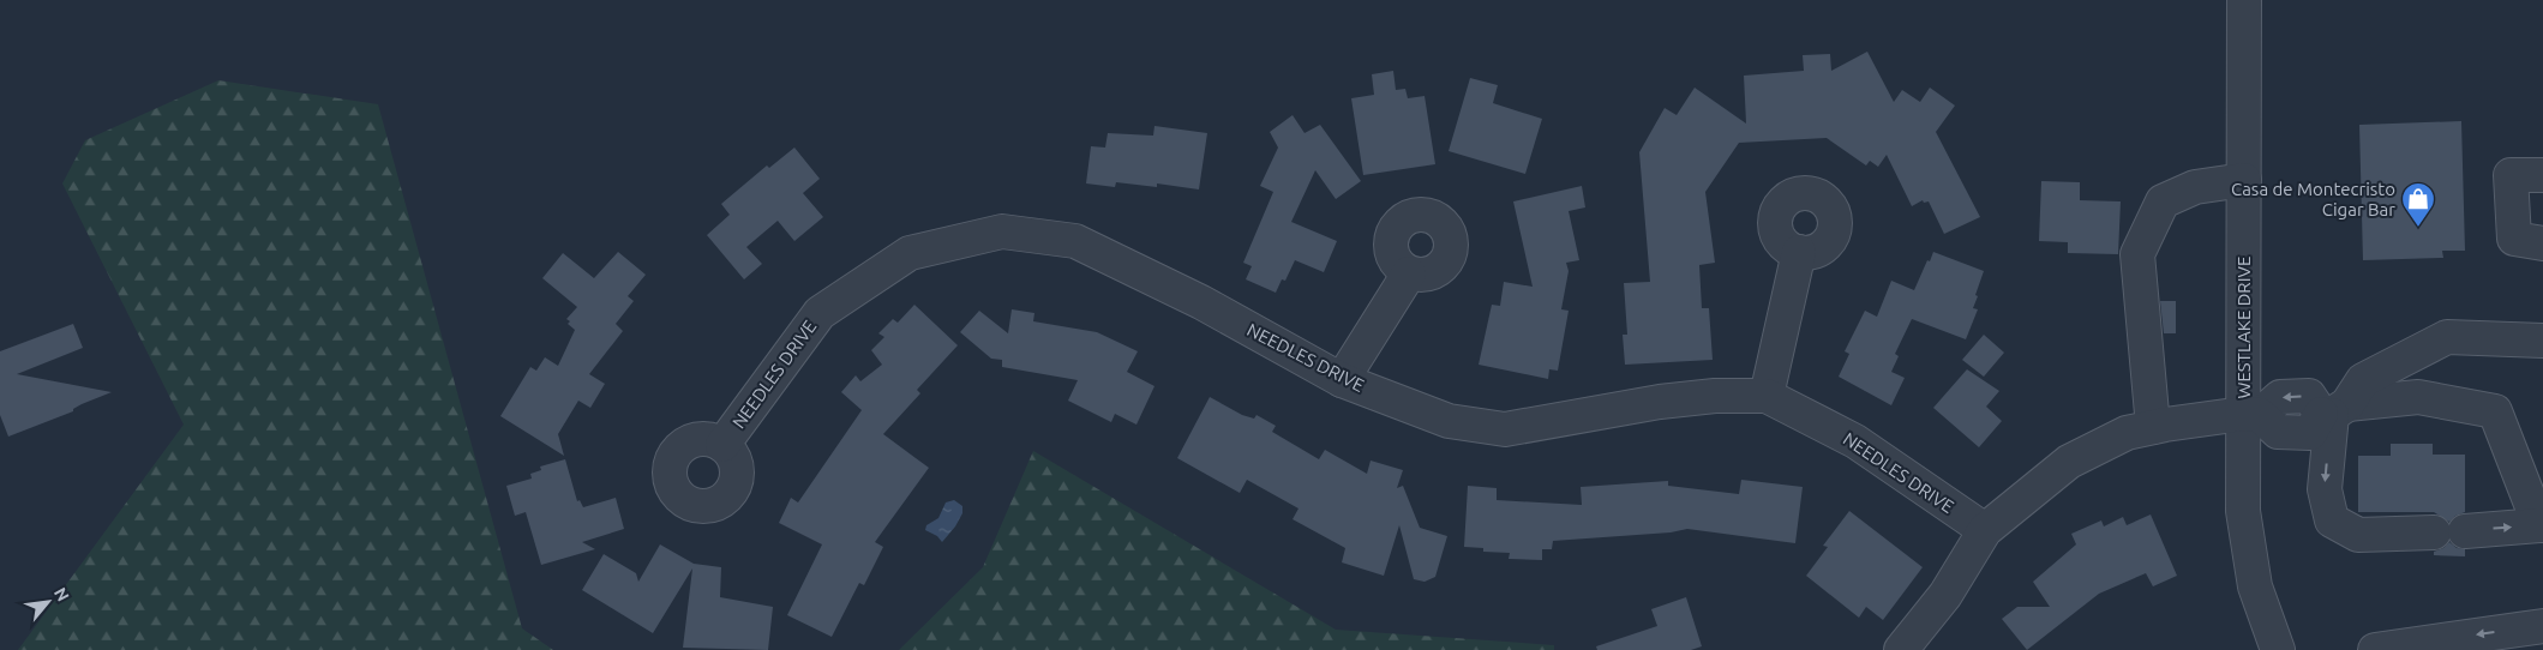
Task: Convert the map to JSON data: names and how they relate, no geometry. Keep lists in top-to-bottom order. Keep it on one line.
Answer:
{"streets":{"street":["WESTLAKE DRIVE","NEEDLES DRIVE"]},"places":{"shop":["Casa de Montecristo Cigar Bar"]},"north":"top right"}
